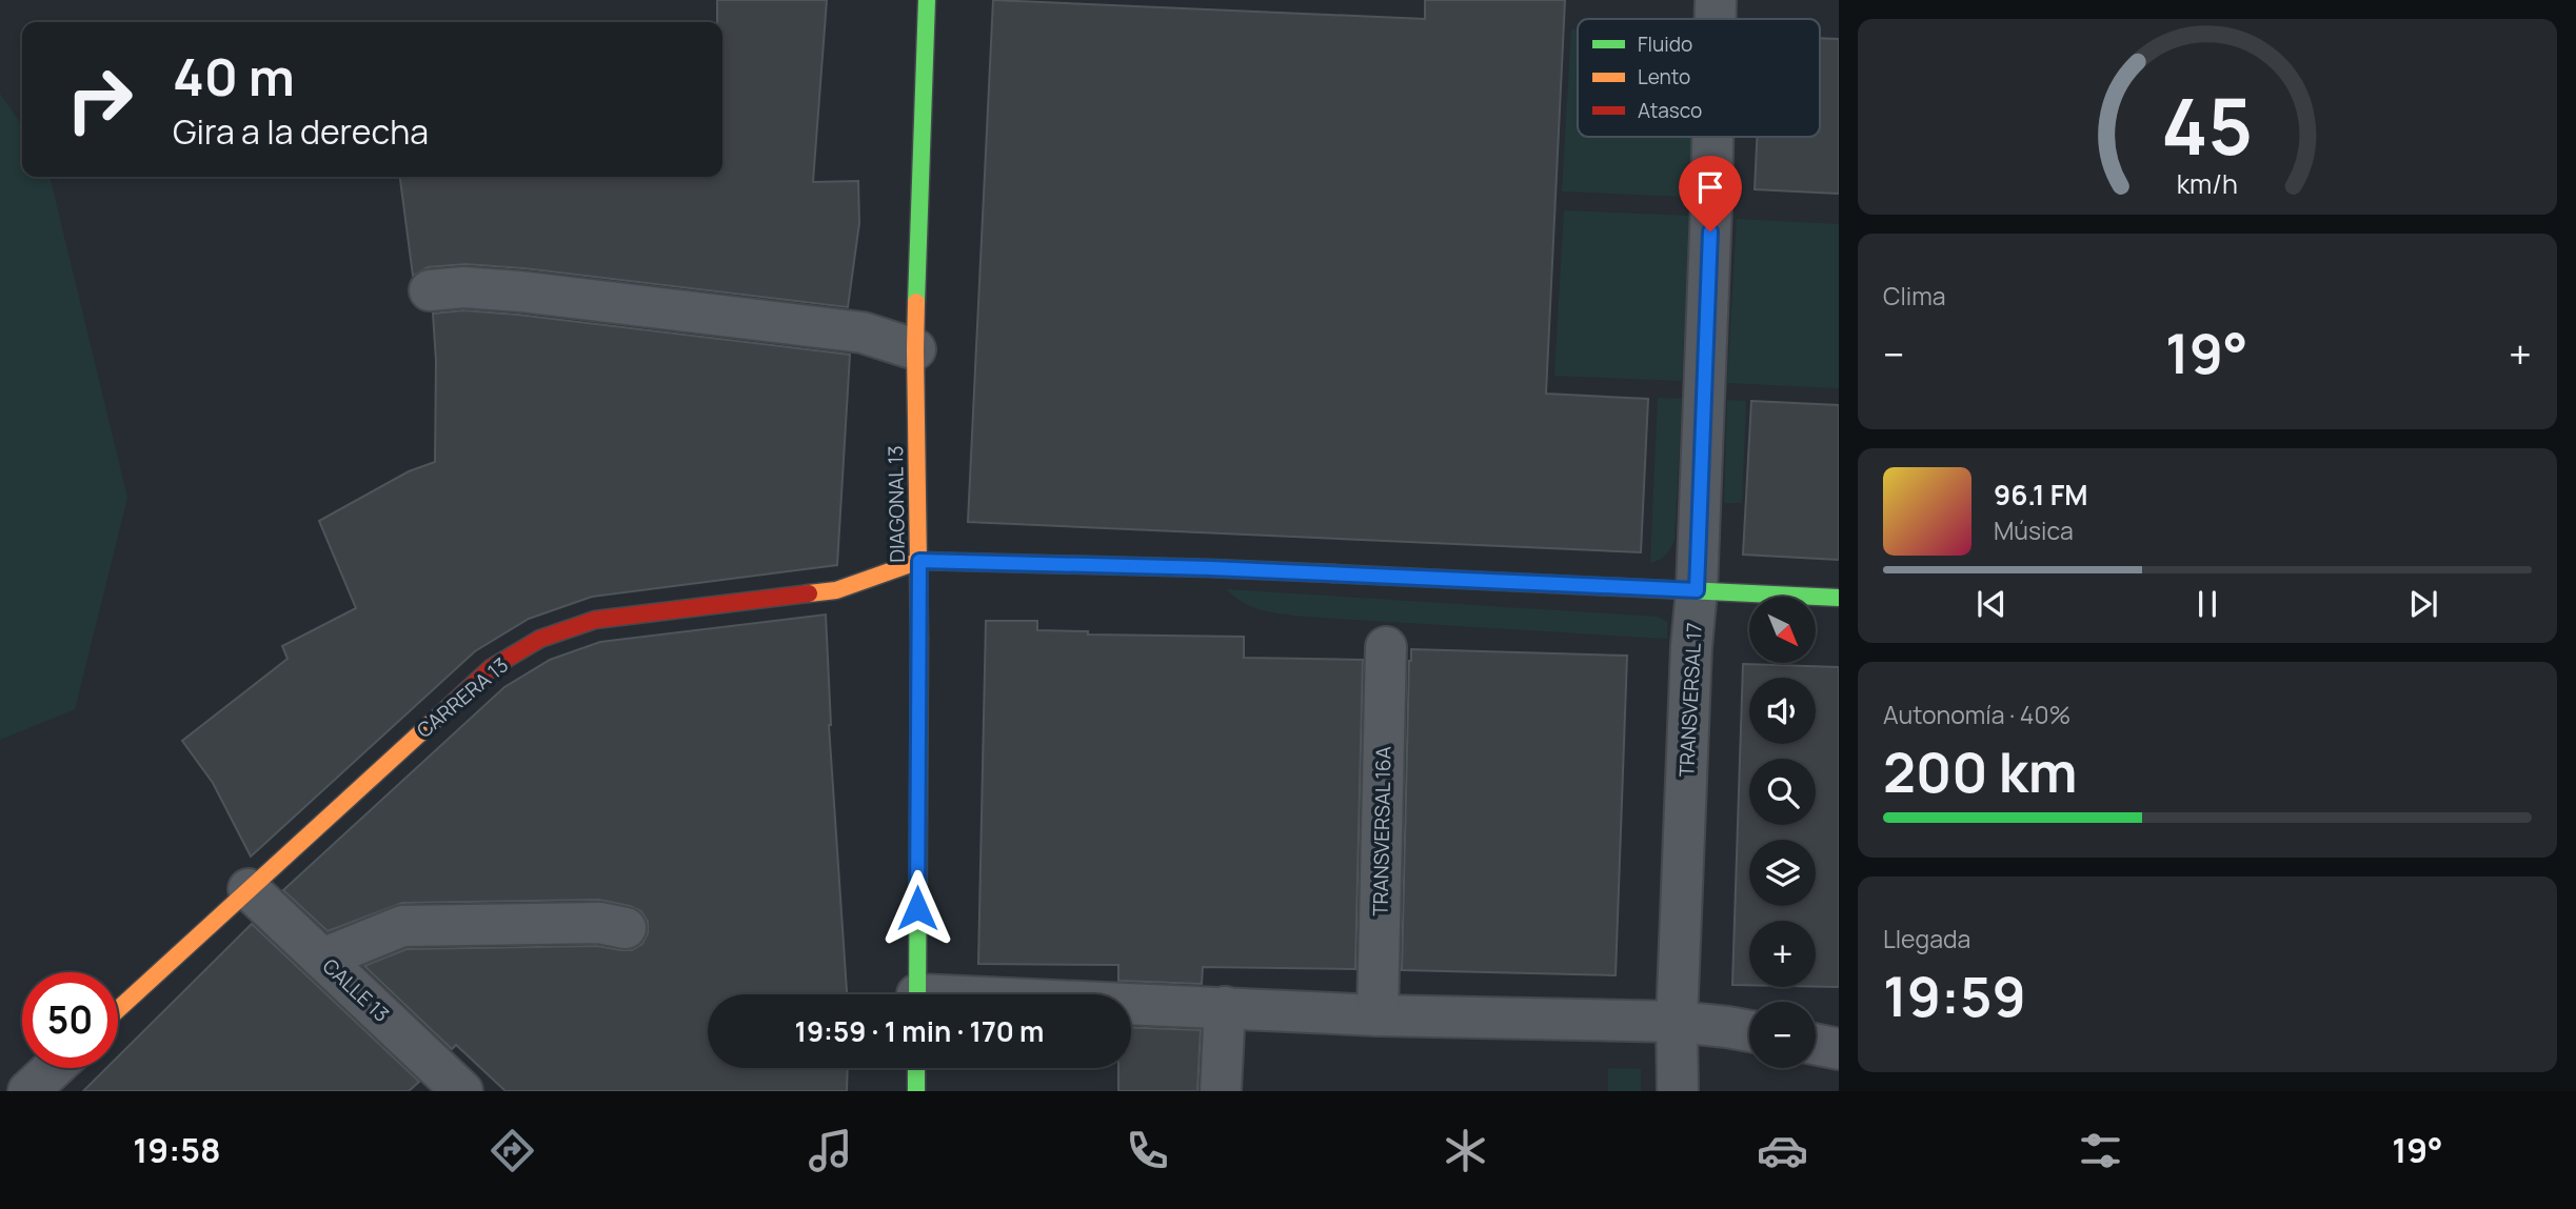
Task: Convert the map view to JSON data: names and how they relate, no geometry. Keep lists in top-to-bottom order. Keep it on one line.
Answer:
{"streets":{"street":["DIAGONAL 13","CARRERA 13","TRANSVERSAL 17","TRANSVERSAL 16A","CALLE 13"]},"crossings":[["DIAGONAL 13","CARRERA 13"],["CARRERA 13","CALLE 13"]],"legend":["Fluido","Lento","Atasco"],"north":"bottom right","page":{"turn":["40 m","Gira a la derecha"],"tile":["Clima",["Autonomía · 40%","200 km"],["Llegada","19:59"]],"heat":["−","19°","+"],"song":["96.1 FM","Música"],"map_buttons":["+","−"],"limit":"50","trip":"19:59 · 1 min · 170 m","tabs":["19:58","19°"],"gauge":["45","km/h"]}}
